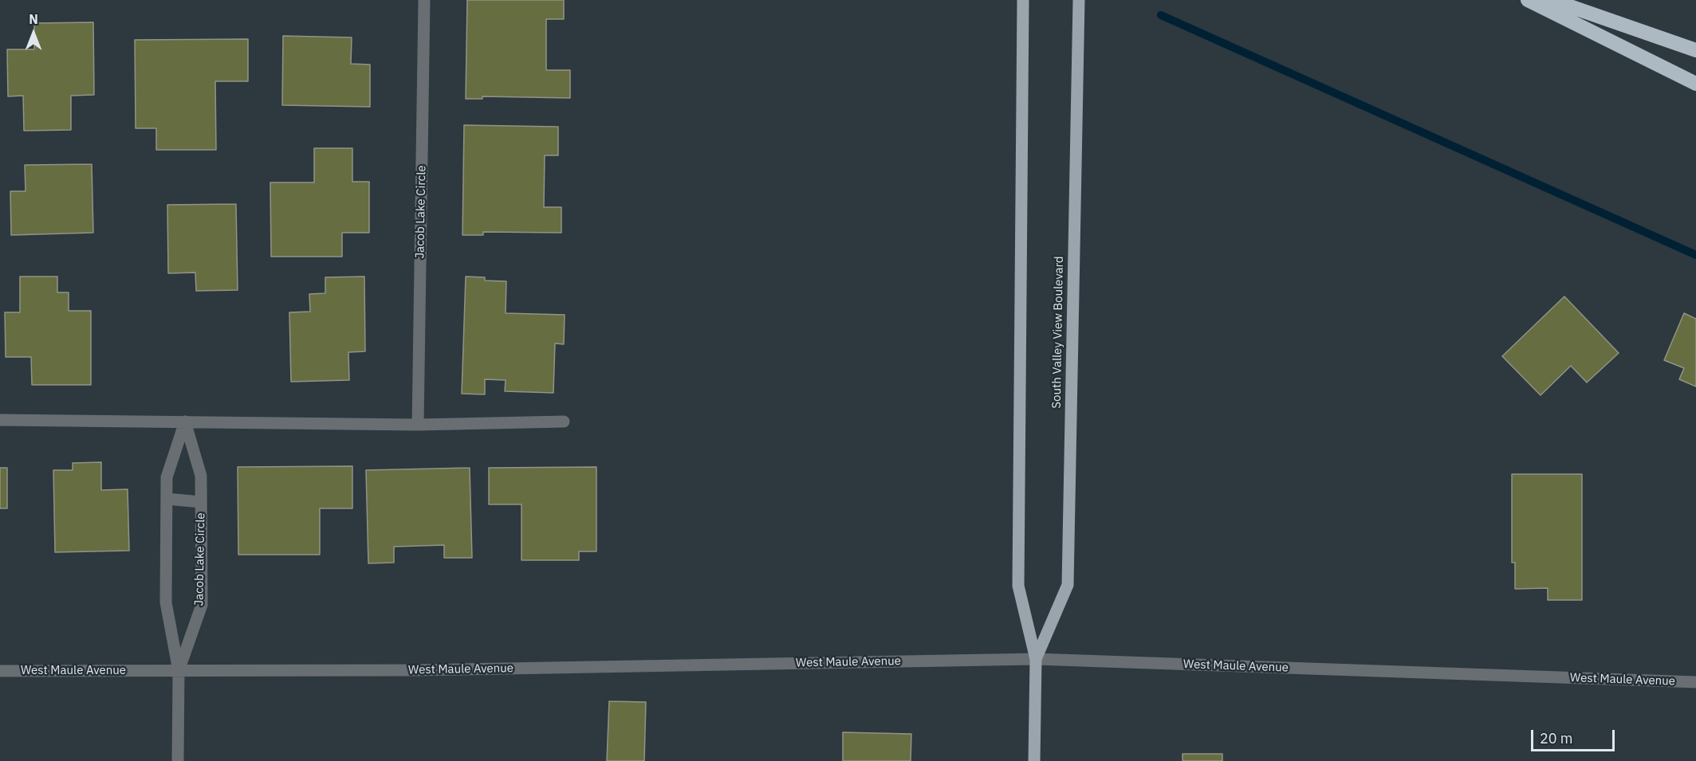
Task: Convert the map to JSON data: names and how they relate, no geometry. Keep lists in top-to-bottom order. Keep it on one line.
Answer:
{"streets":{"main road":["South Valley View Boulevard"],"street":["Jacob Lake Circle","West Maule Avenue"]},"crossings":[["Jacob Lake Circle","West Maule Avenue"],["South Valley View Boulevard","West Maule Avenue"]],"scale_bar":"20 m","north":"top"}
